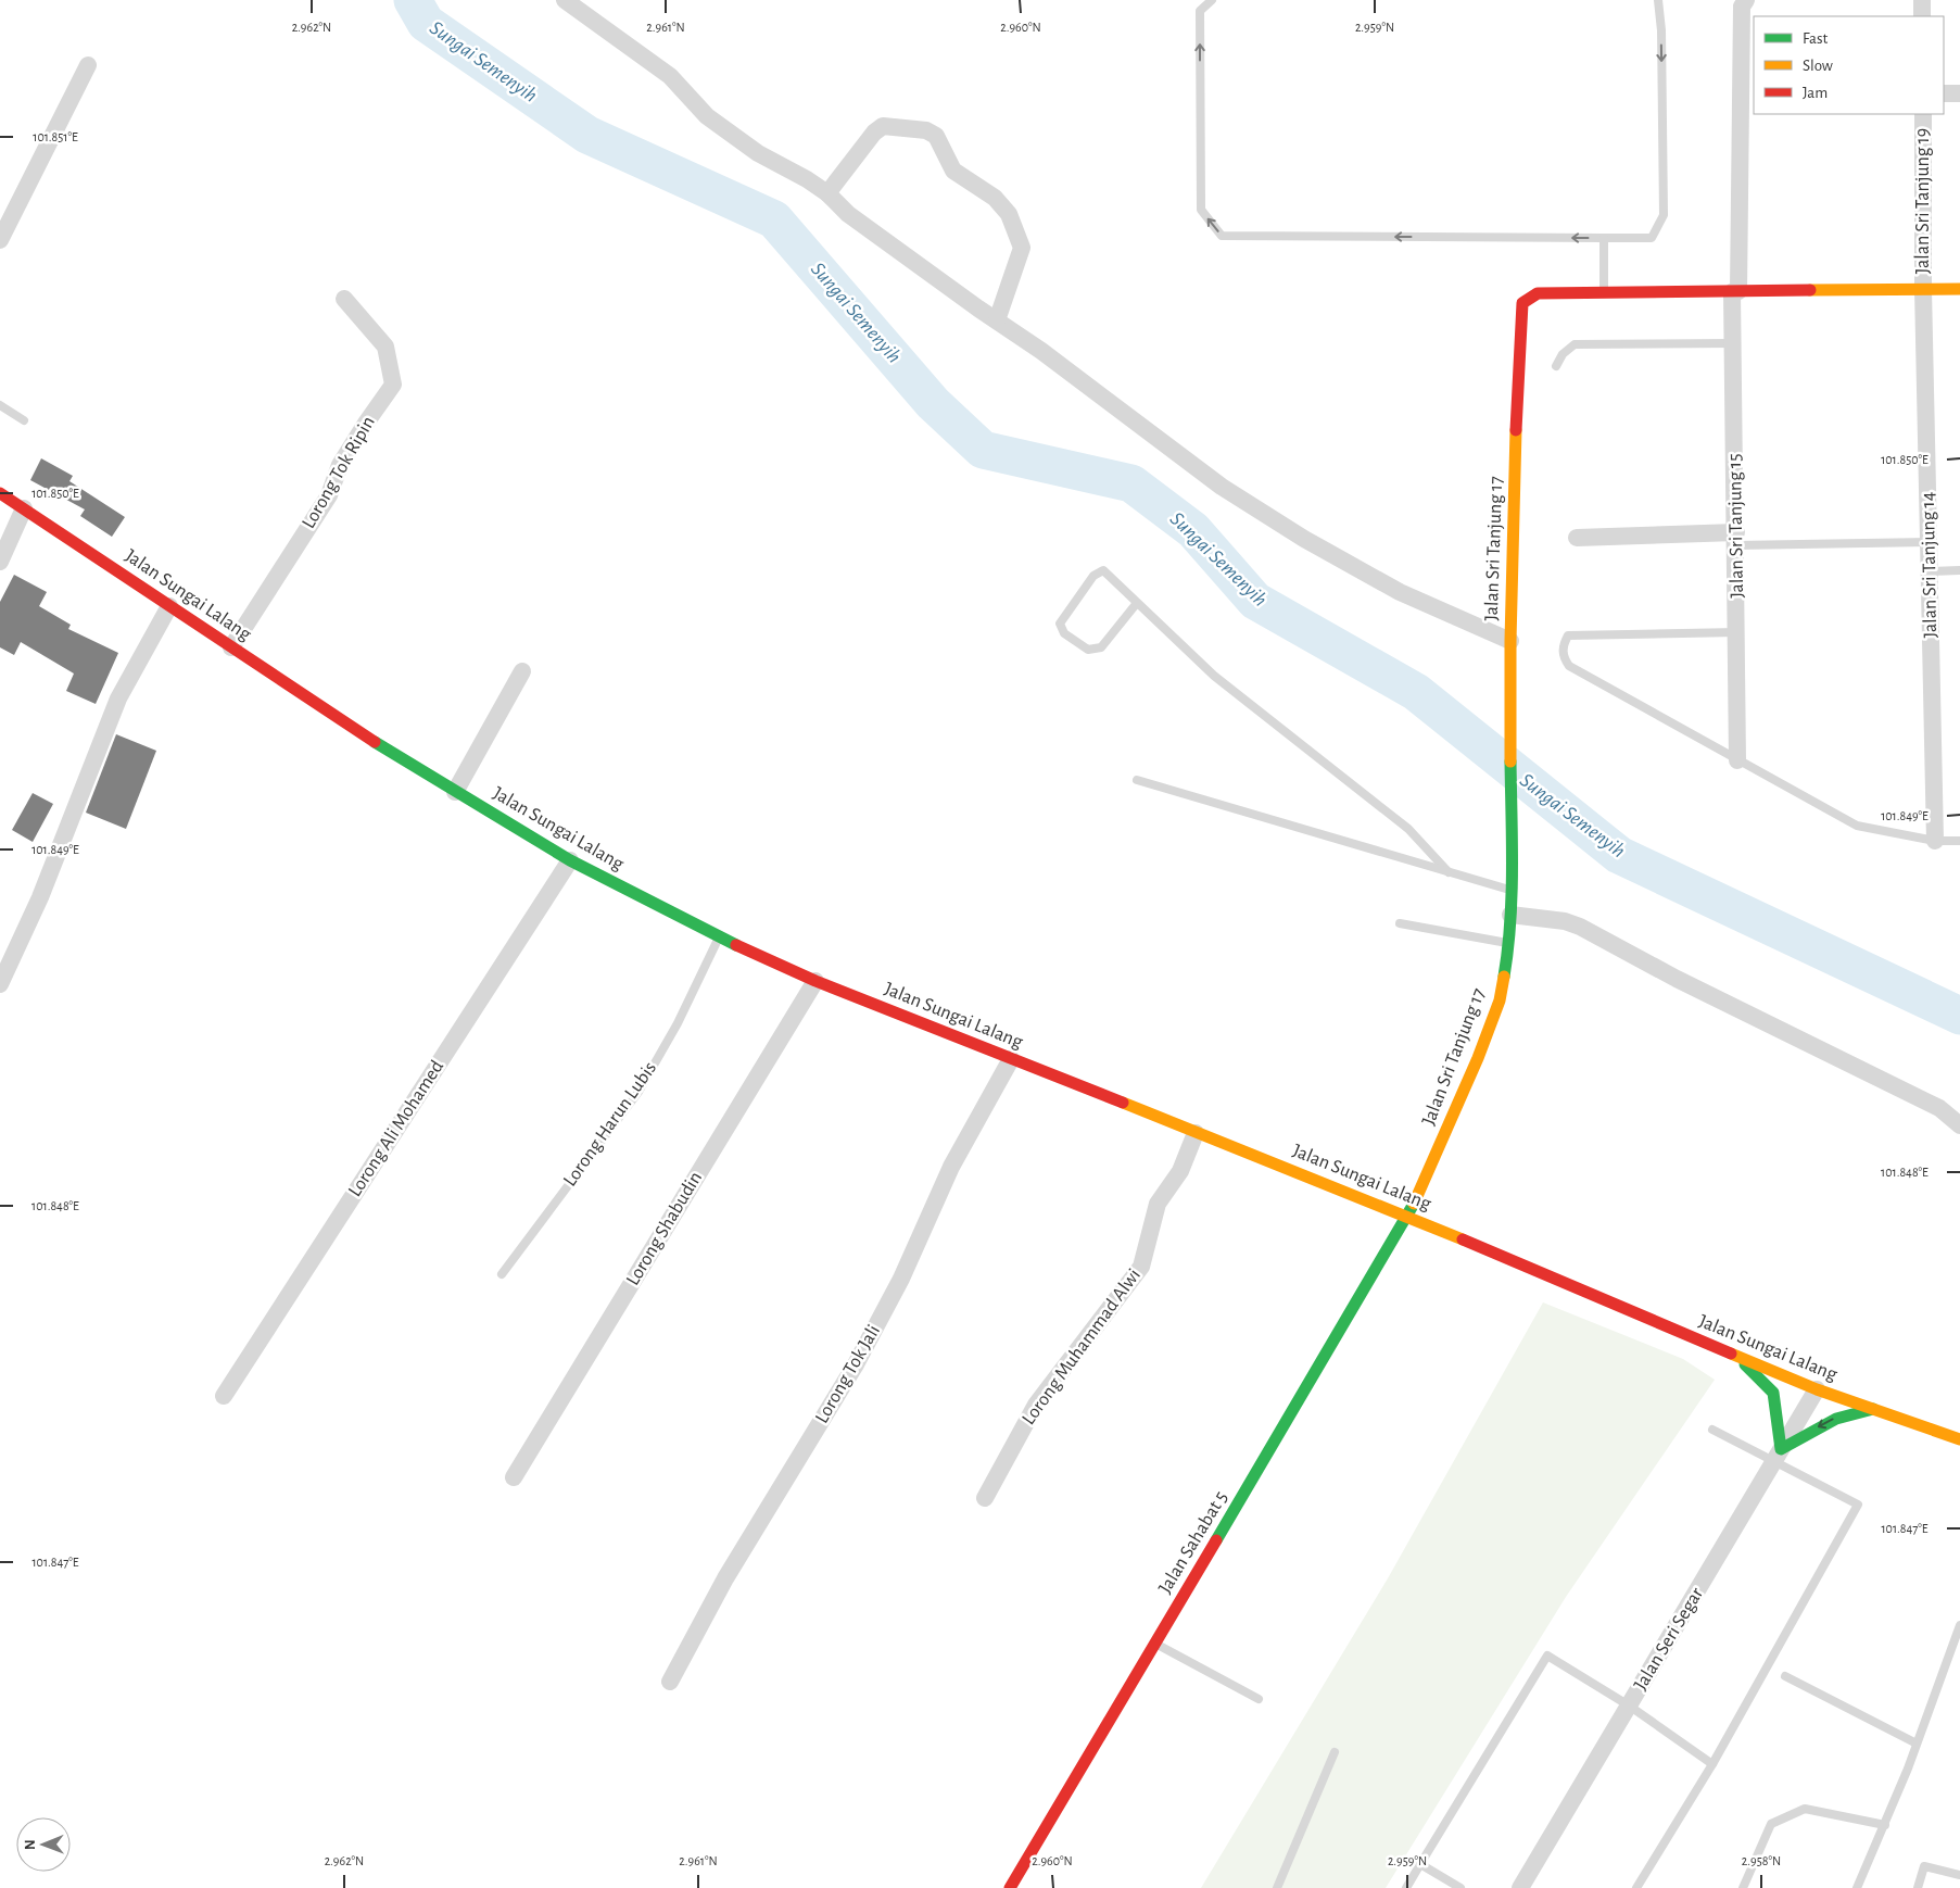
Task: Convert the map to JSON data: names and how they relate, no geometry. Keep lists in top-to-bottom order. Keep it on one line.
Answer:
{"streets":{"street":["Jalan Sri Tanjung 19","Lorong Tok Ripin","Jalan Sri Tanjung 15","Jalan Sri Tanjung 17","Jalan Sri Tanjung 14","Jalan Sungai Lalang","Lorong Ali Mohamed","Lorong Shabudin","Lorong Muhammad Alwi","Lorong Tok Jali","Jalan Sahabat 5","Jalan Seri Segar"],"lane":["Lorong Harun Lubis"]},"crossings":[["Jalan Sri Tanjung 19","Jalan Sri Tanjung 17"],["Jalan Sri Tanjung 19","Jalan Sri Tanjung 14"],["Lorong Tok Ripin","Jalan Sungai Lalang"],["Jalan Sri Tanjung 15","Jalan Sri Tanjung 17"],["Jalan Sri Tanjung 17","Jalan Sri Tanjung 14"],["Jalan Sri Tanjung 17","Jalan Sungai Lalang"],["Jalan Sri Tanjung 17","Jalan Sahabat 5"],["Jalan Sungai Lalang","Lorong Harun Lubis"],["Jalan Sungai Lalang","Lorong Ali Mohamed"],["Jalan Sungai Lalang","Lorong Shabudin"],["Jalan Sungai Lalang","Lorong Muhammad Alwi"],["Jalan Sungai Lalang","Lorong Tok Jali"],["Jalan Sungai Lalang","Jalan Sahabat 5"],["Jalan Sungai Lalang","Jalan Seri Segar"]],"water":["Sungai Semenyih"],"legend":["Fast","Slow","Jam"],"north":"left","coordinates":["2.962°N","2.961°N","2.960°N","2.959°N","101.851°E","101.850°E","101.849°E","101.848°E","101.847°E","2.958°N"]}
